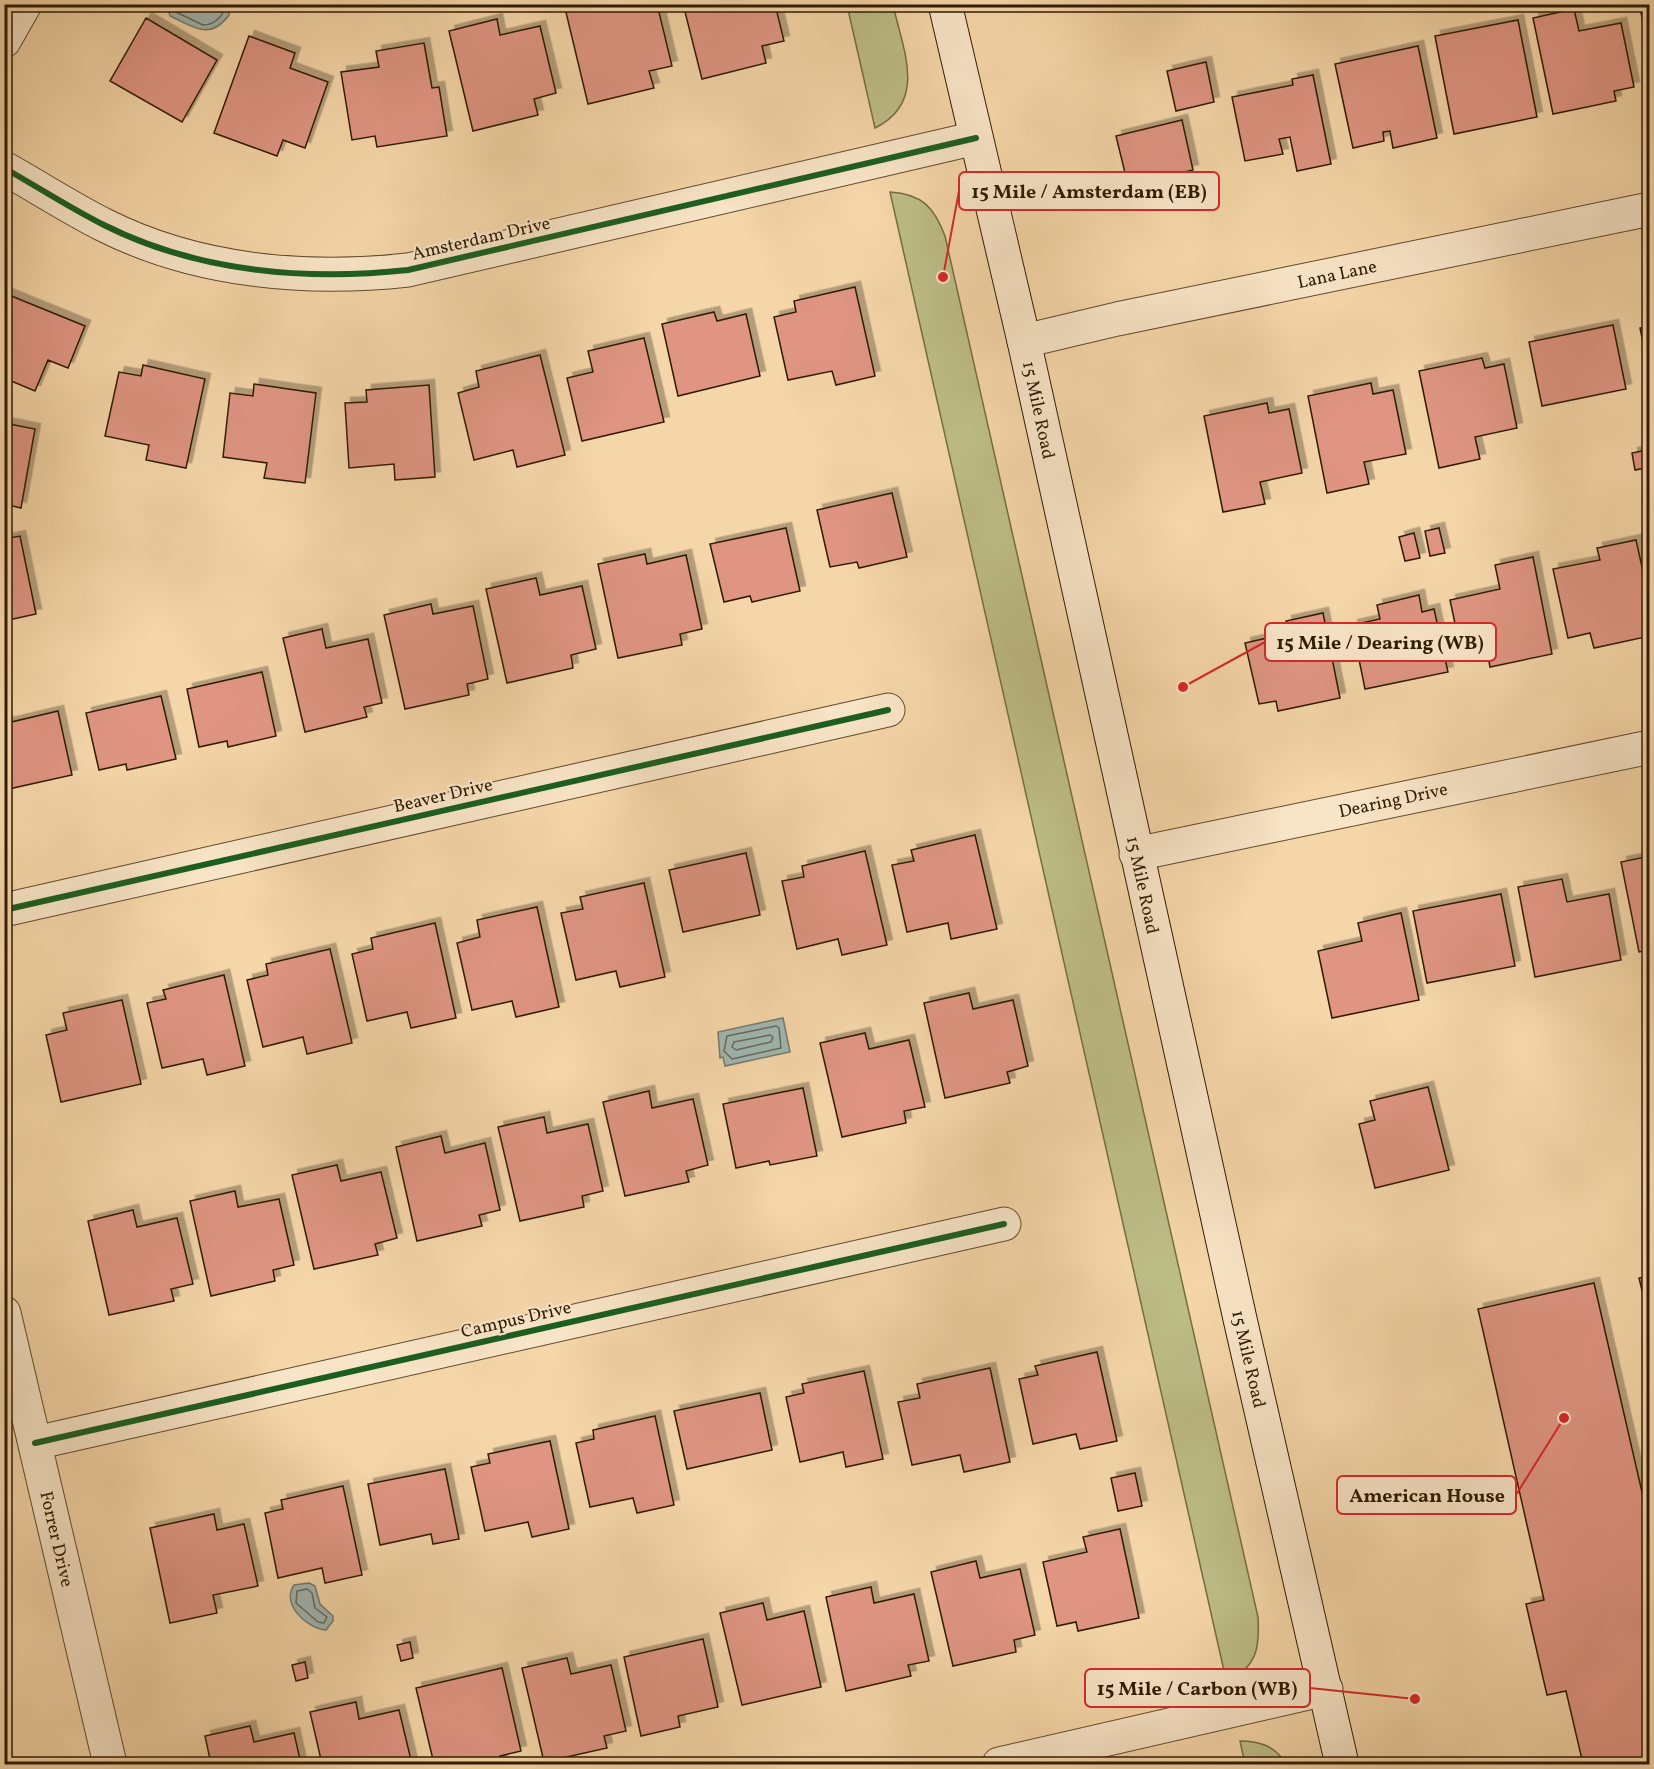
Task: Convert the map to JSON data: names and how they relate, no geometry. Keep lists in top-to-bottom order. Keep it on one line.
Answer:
{"streets":{"street":["Amsterdam Drive","Lana Lane","15 Mile Road","Beaver Drive","Dearing Drive","Campus Drive","Forrer Drive"]},"crossings":[["Amsterdam Drive","15 Mile Road"],["Lana Lane","15 Mile Road"],["15 Mile Road","Dearing Drive"],["Campus Drive","Forrer Drive"]],"places":["15 Mile / Amsterdam (EB)","15 Mile / Dearing (WB)","American House","15 Mile / Carbon (WB)"]}
